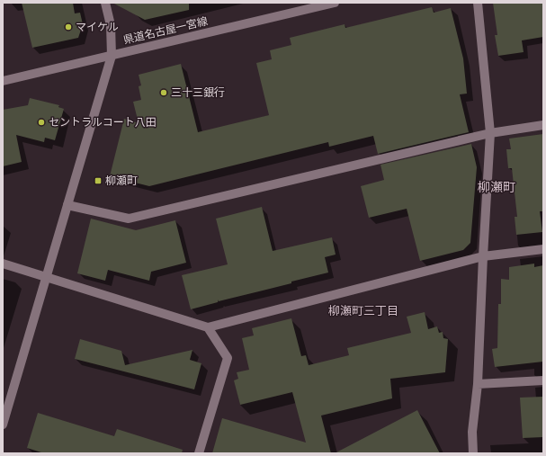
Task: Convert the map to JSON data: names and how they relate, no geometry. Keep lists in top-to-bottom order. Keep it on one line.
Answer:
{"streets":{"street":["県道名古屋一宮線"]},"districts":["柳瀬町","柳瀬町三丁目"],"places":{"other":["マイケル","三十三銀行","セントラルコート八田"],"transit":["柳瀬町"]}}
